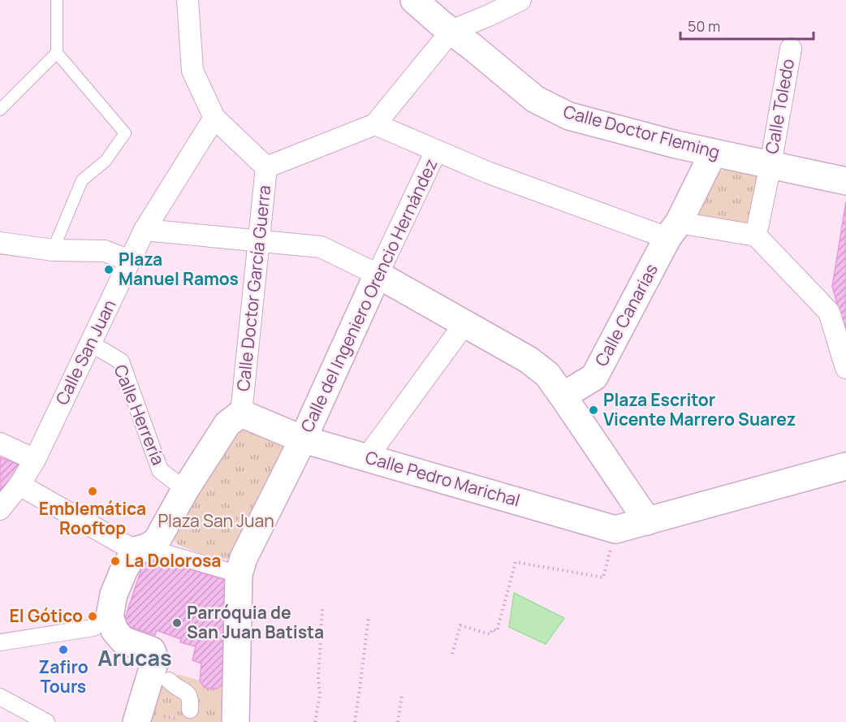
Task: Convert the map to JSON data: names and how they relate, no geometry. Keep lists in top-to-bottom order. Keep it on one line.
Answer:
{"streets":{"street":["Calle Toledo","Calle Doctor Fleming","Calle Doctor García Guerra","Calle del Ingeniero Orencio Hernández","Calle Canarias","Calle San Juan","Calle Herrería","Calle Pedro Marichal"]},"crossings":[["Calle Toledo","Calle Doctor Fleming"],["Calle Doctor Fleming","Calle Doctor García Guerra"],["Calle Doctor Fleming","Calle Canarias"],["Calle Doctor García Guerra","Calle Pedro Marichal"],["Calle del Ingeniero Orencio Hernández","Calle Pedro Marichal"],["Calle San Juan","Calle Herrería"]],"districts":["Arucas"],"parks":["Plaza San Juan"],"places":["Plaza Manuel Ramos","Plaza Escritor Vicente Marrero Suarez","Emblemática Rooftop","La Dolorosa","El Gótico","Parróquia de San Juan Batista","Zafiro Tours"],"scale_bar":"50 m"}
